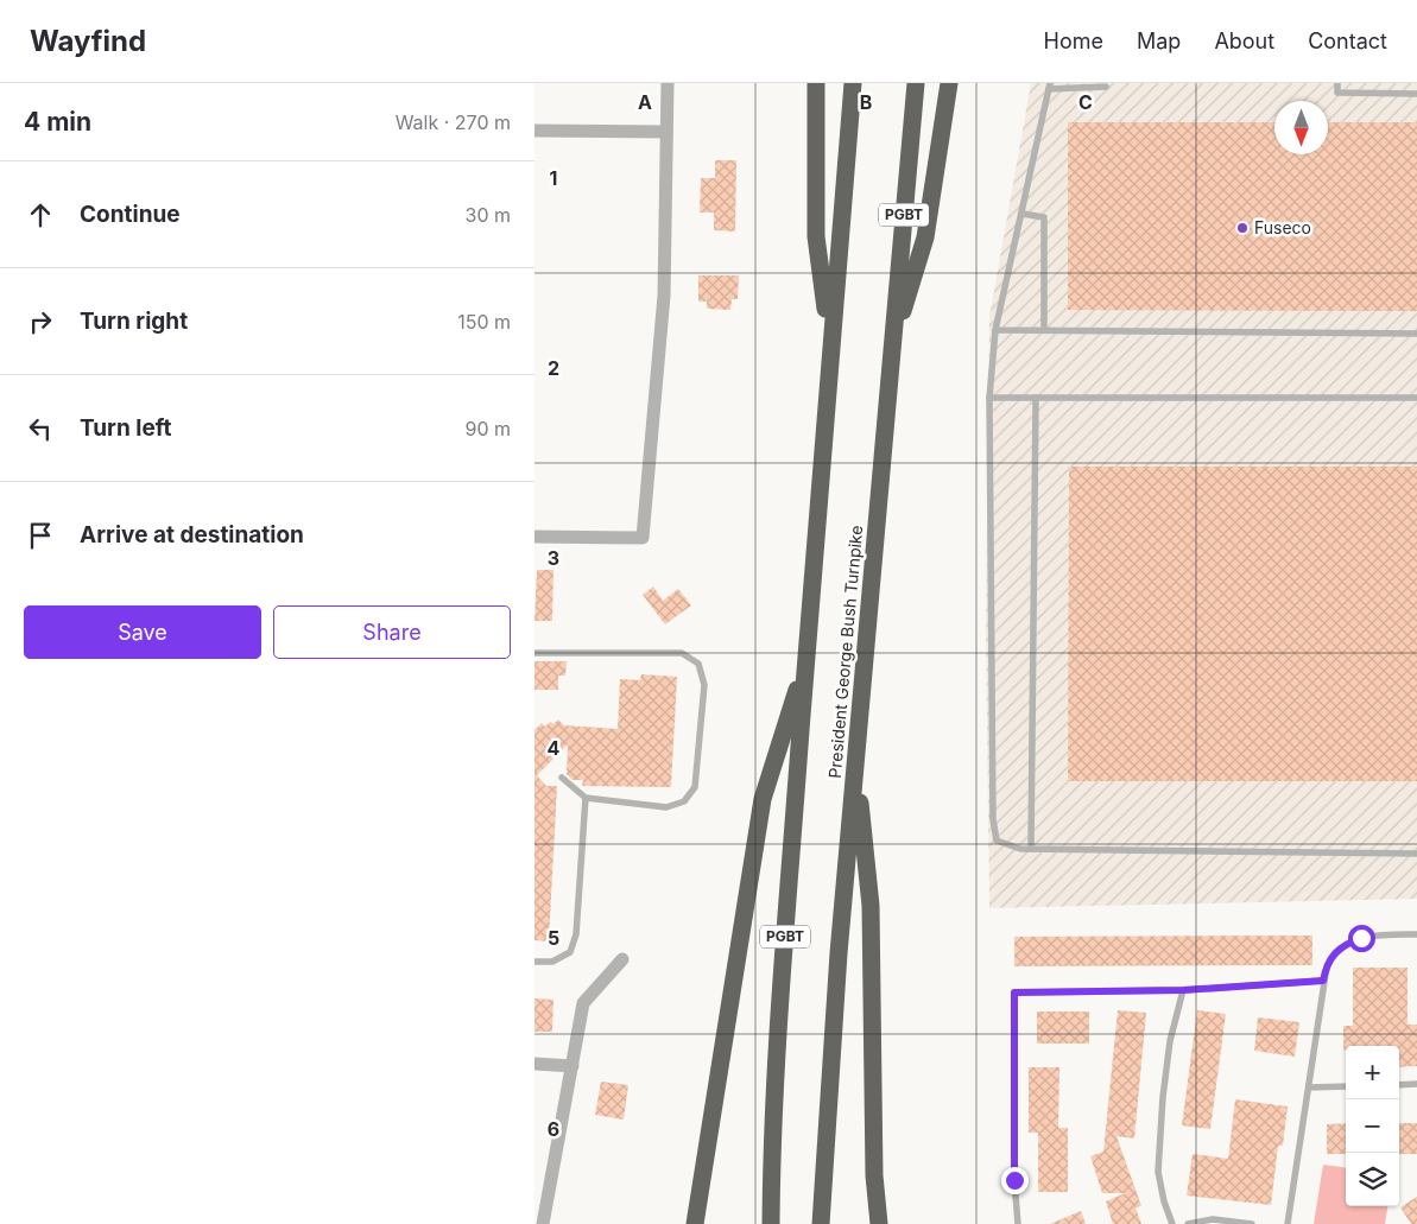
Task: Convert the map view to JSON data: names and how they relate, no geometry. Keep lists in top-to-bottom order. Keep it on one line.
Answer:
{"streets":{"highway":["PGBT","President George Bush Turnpike"]},"places":["Fuseco"],"north":"bottom","page":{"header":"Wayfind","nav":["Home","Map","About","Contact"],"heading":["4 min","Walk · 270 m"],"list":[["Continue","30 m"],["Turn right","150 m"],["Turn left","90 m"],"Arrive at destination"],"buttons":["Save","Share"],"map_buttons":["+","−"]},"grid":{"columns":["A","B","C"],"rows":["1","2","3","4","5","6"]}}
